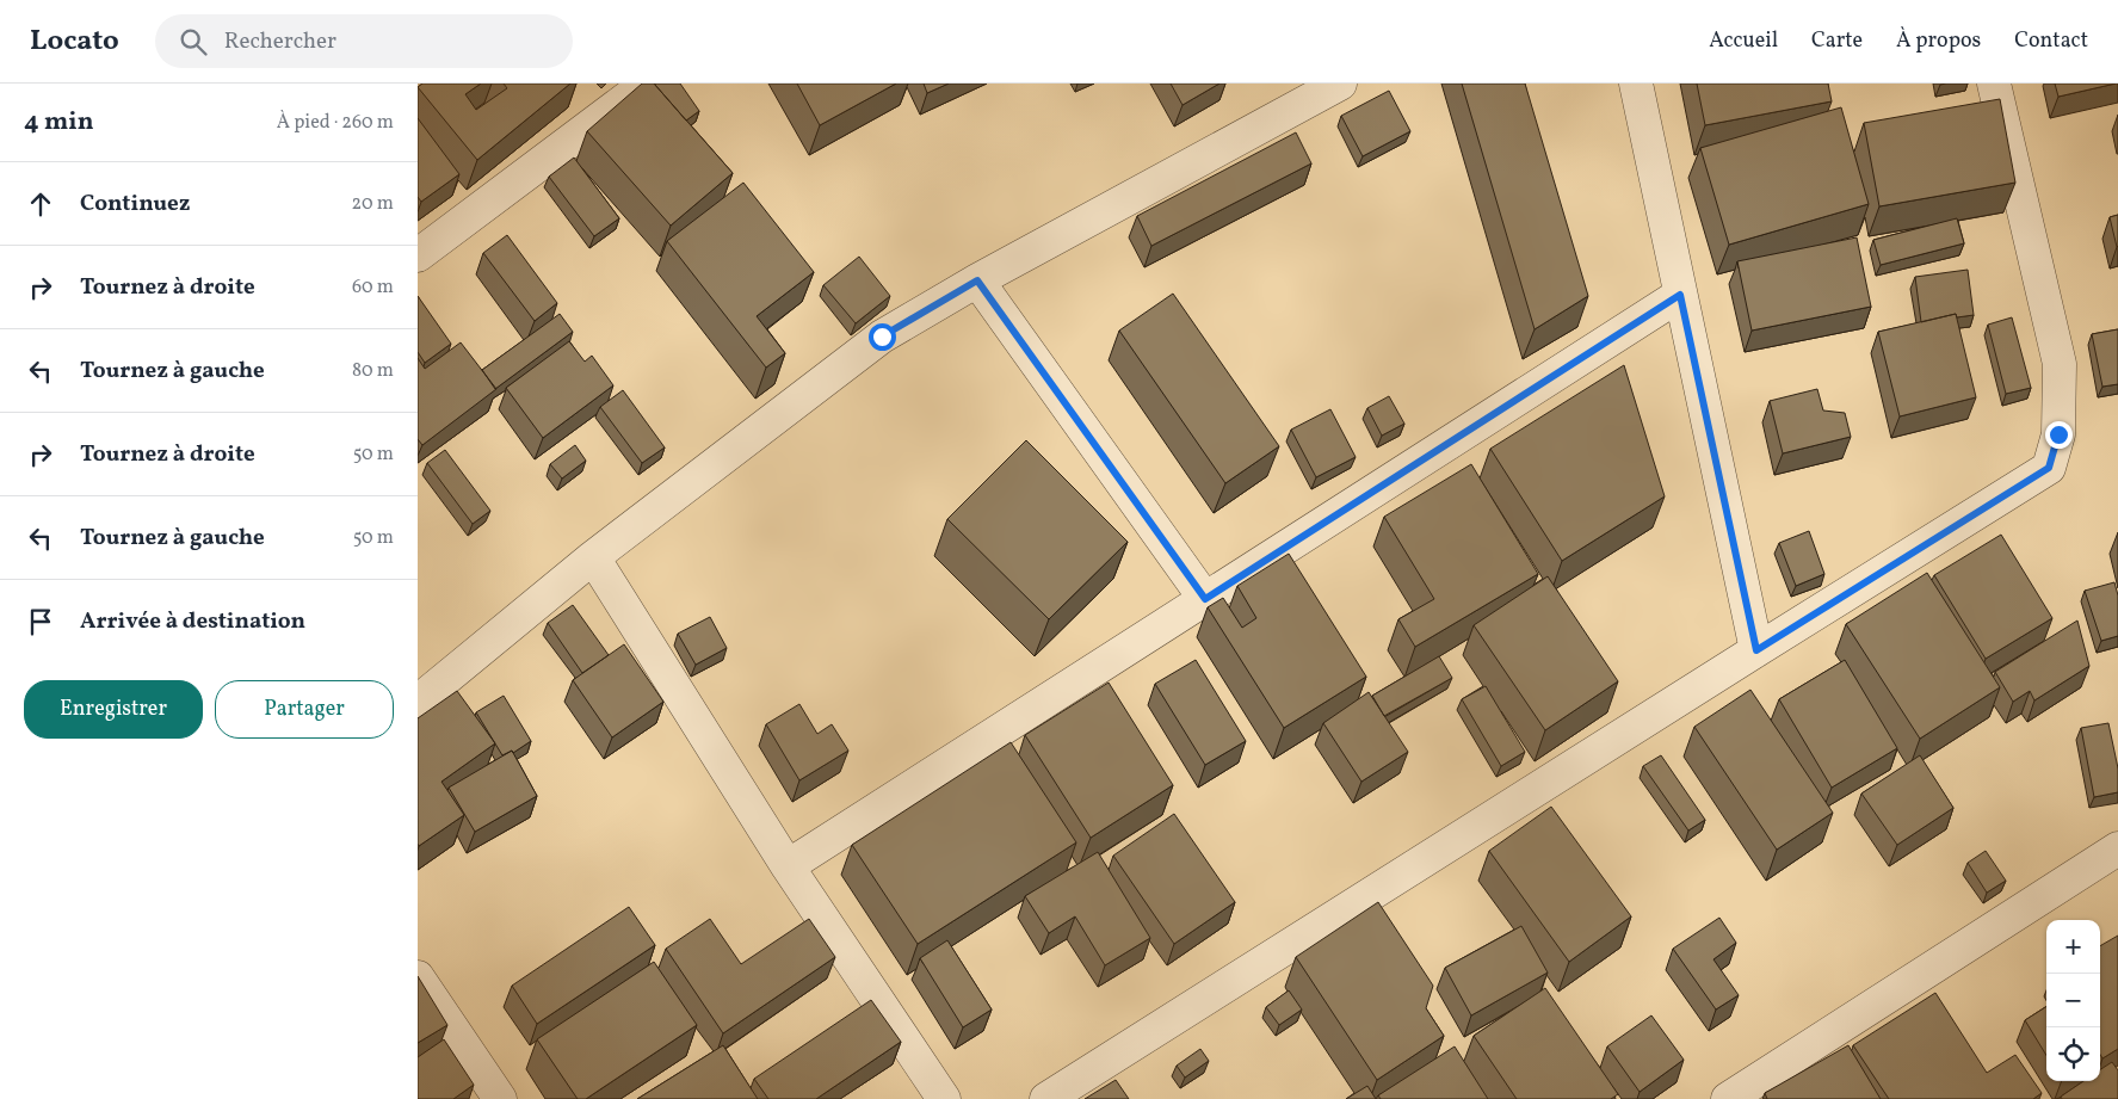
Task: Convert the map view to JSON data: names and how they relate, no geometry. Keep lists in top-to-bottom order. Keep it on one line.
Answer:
{"page":{"header":"Locato","search":"Rechercher","nav":["Accueil","Carte","À propos","Contact"],"heading":["4 min","À pied · 260 m"],"list":[["Continuez","20 m"],["Tournez à droite","60 m"],["Tournez à gauche","80 m"],["Tournez à droite","50 m"],["Tournez à gauche","50 m"],"Arrivée à destination"],"buttons":["Enregistrer","Partager"],"map_buttons":["+","−"]}}
